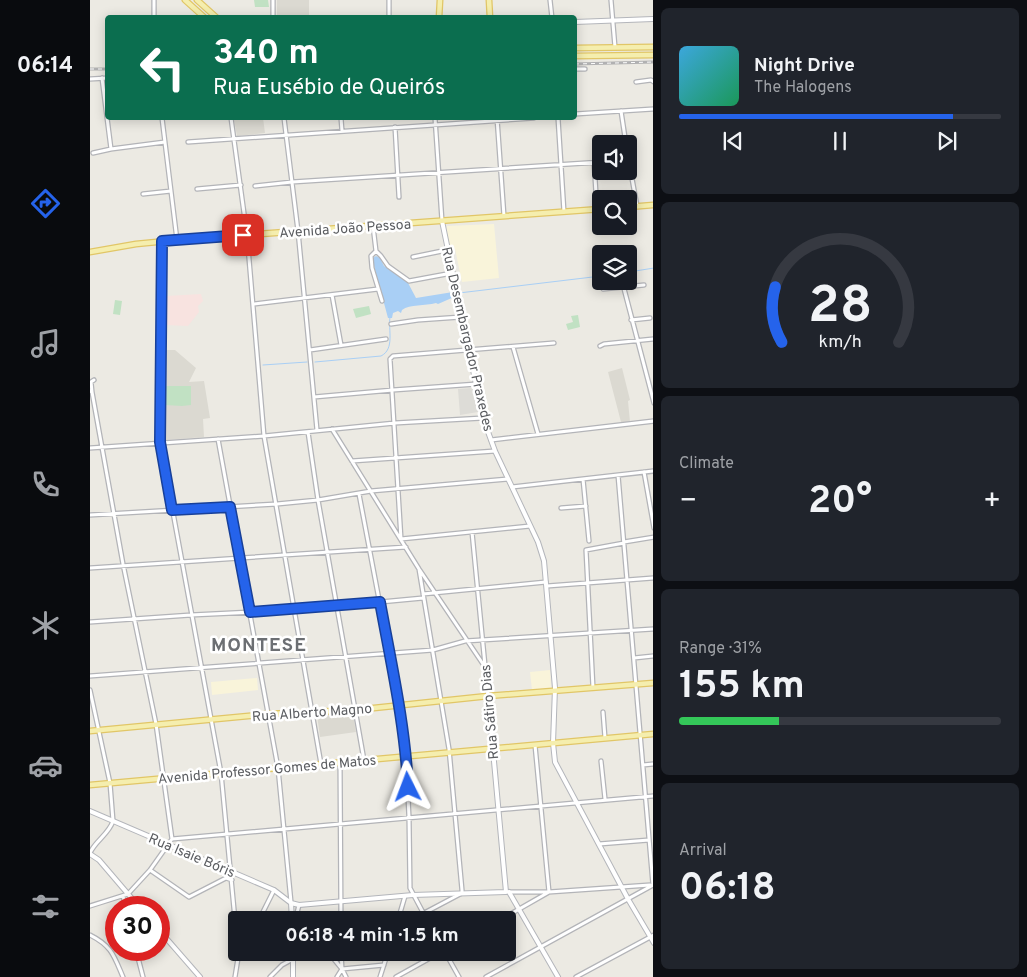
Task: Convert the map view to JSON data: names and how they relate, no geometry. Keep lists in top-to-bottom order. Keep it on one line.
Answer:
{"streets":{"main road":["Avenida João Pessoa","Rua Alberto Magno","Avenida Professor Gomes de Matos"],"street":["Rua Desembargador Praxedes","Rua Sátiro Dias","Rua Isaie Bóris"]},"crossings":[["Avenida João Pessoa","Rua Desembargador Praxedes"],["Rua Desembargador Praxedes","Rua Alberto Magno"],["Rua Desembargador Praxedes","Avenida Professor Gomes de Matos"],["Rua Alberto Magno","Rua Sátiro Dias"],["Rua Sátiro Dias","Avenida Professor Gomes de Matos"]],"districts":["MONTESE"],"page":{"tabs":"06:14","turn":["340 m","Rua Eusébio de Queirós"],"song":["Night Drive","The Halogens"],"tile":["Climate",["Range · 31%","155 km"],["Arrival","06:18"]],"heat":["−","20°","+"],"limit":"30","trip":"06:18 · 4 min · 1.5 km","gauge":["28","km/h"]}}
